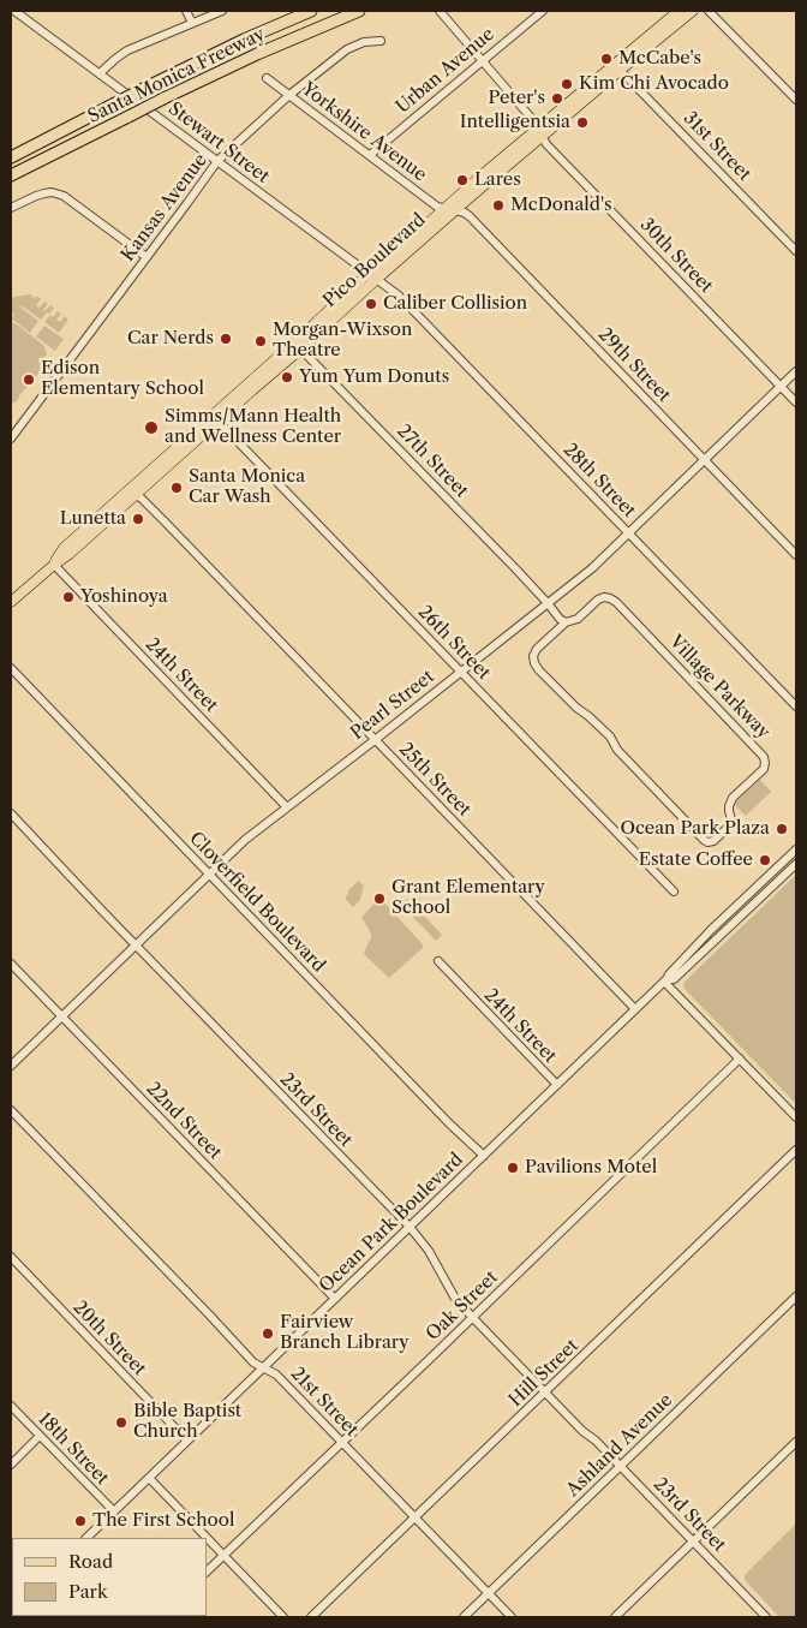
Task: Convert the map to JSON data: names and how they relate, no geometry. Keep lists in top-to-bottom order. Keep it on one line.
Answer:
{"streets":{"highway":["Santa Monica Freeway"],"main road":["Pico Boulevard"],"street":["Urban Avenue","Yorkshire Avenue","Stewart Street","31st Street","Kansas Avenue","30th Street","29th Street","27th Street","28th Street","26th Street","24th Street","Village Parkway","Pearl Street","25th Street","Cloverfield Boulevard","23rd Street","22nd Street","Ocean Park Boulevard","Oak Street","20th Street","Hill Street","21st Street","Ashland Avenue","18th Street"]},"crossings":[["Urban Avenue","Yorkshire Avenue"],["Urban Avenue","30th Street"],["Yorkshire Avenue","Kansas Avenue"],["Yorkshire Avenue","Pico Boulevard"],["Yorkshire Avenue","29th Street"],["Stewart Street","Kansas Avenue"],["Stewart Street","Pico Boulevard"],["Stewart Street","28th Street"],["31st Street","Pico Boulevard"],["30th Street","Pico Boulevard"],["30th Street","Pearl Street"],["Pico Boulevard","29th Street"],["Pico Boulevard","27th Street"],["Pico Boulevard","28th Street"],["Pico Boulevard","26th Street"],["Pico Boulevard","24th Street"],["Pico Boulevard","25th Street"],["29th Street","Pearl Street"],["27th Street","Village Parkway"],["27th Street","Pearl Street"],["28th Street","Pearl Street"],["26th Street","Pearl Street"],["24th Street","Pearl Street"],["24th Street","Ocean Park Boulevard"],["Pearl Street","25th Street"],["Pearl Street","Cloverfield Boulevard"],["Pearl Street","23rd Street"],["Pearl Street","22nd Street"],["25th Street","Ocean Park Boulevard"],["Cloverfield Boulevard","Ocean Park Boulevard"],["23rd Street","Ocean Park Boulevard"],["23rd Street","Oak Street"],["23rd Street","Hill Street"],["23rd Street","Ashland Avenue"],["22nd Street","Ocean Park Boulevard"],["Ocean Park Boulevard","20th Street"],["Ocean Park Boulevard","21st Street"],["Ocean Park Boulevard","18th Street"],["Oak Street","21st Street"],["Hill Street","21st Street"],["21st Street","Ashland Avenue"]],"places":["McCabe's","Kim Chi Avocado","Peter's","Intelligentsia","Lares","McDonald's","Caliber Collision","Car Nerds","Morgan-Wixson Theatre","Yum Yum Donuts","Edison Elementary School","Simms/Mann Health and Wellness Center","Santa Monica Car Wash","Lunetta","Yoshinoya","Ocean Park Plaza","Estate Coffee","Grant Elementary School","Pavilions Motel","Fairview Branch Library","Bible Baptist Church","The First School"],"legend":["Road","Park"]}
